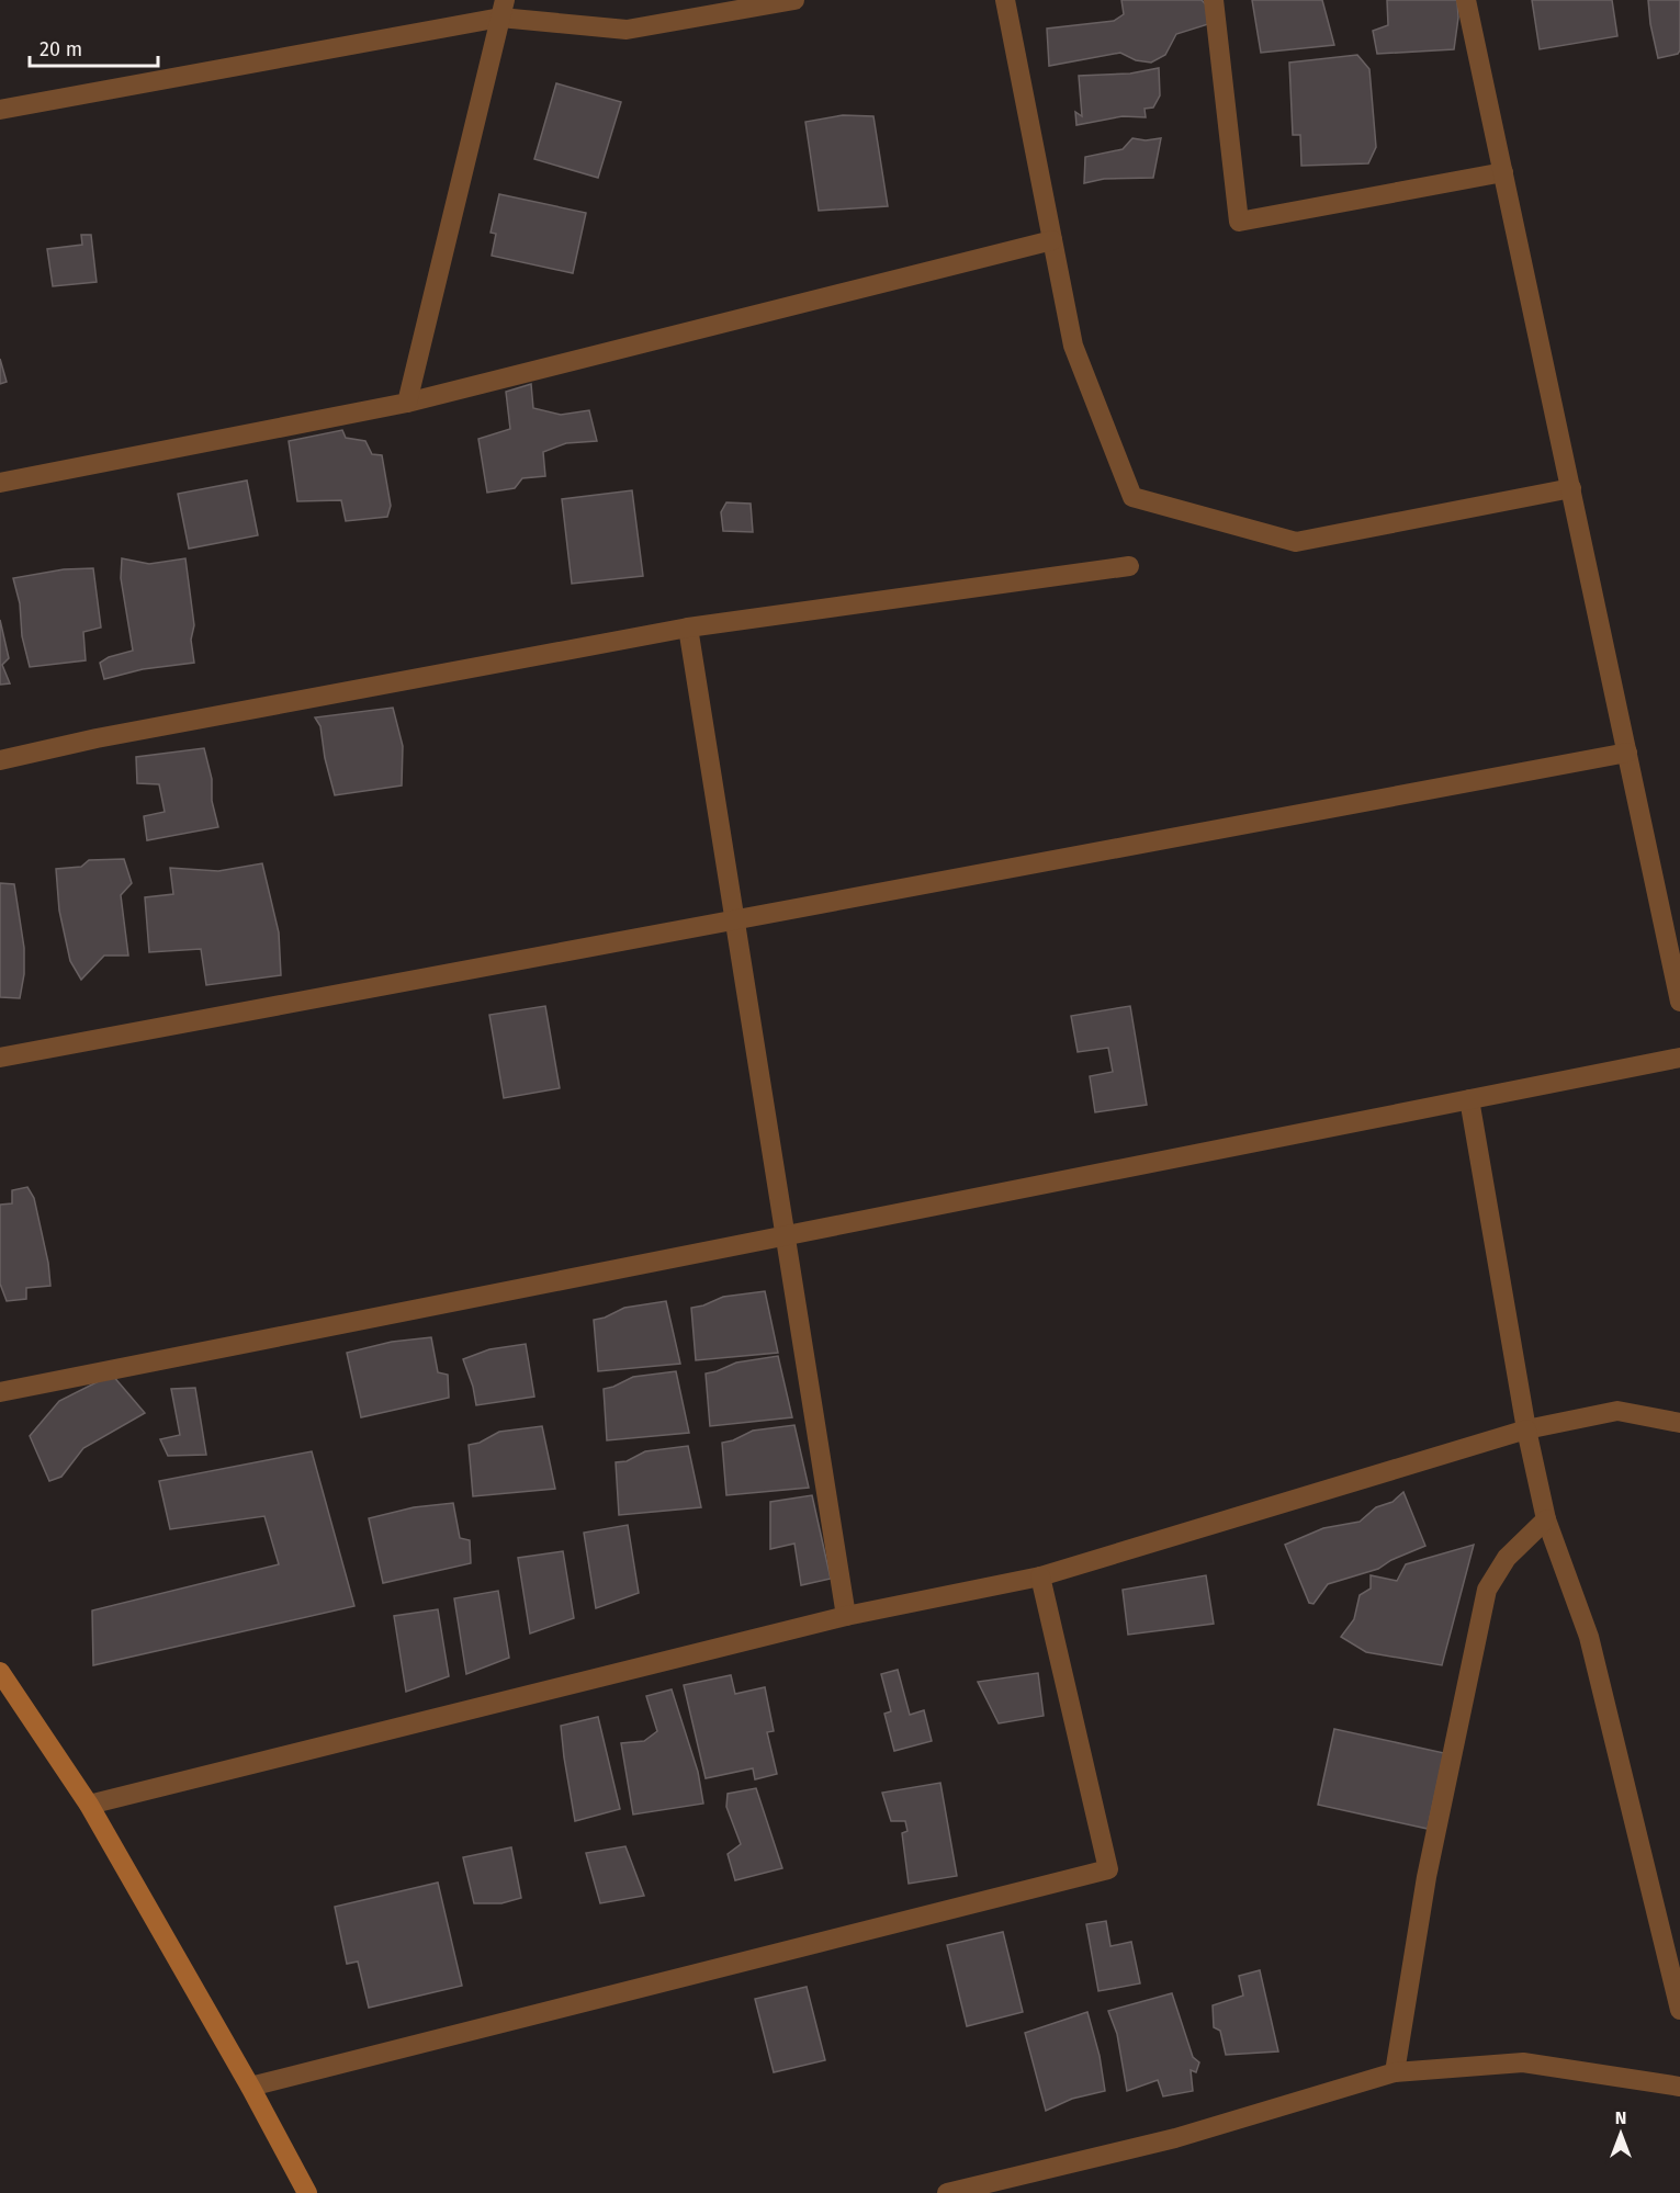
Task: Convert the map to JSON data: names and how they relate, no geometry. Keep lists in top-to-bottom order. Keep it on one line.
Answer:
{"scale_bar":"20 m","north":"top"}
